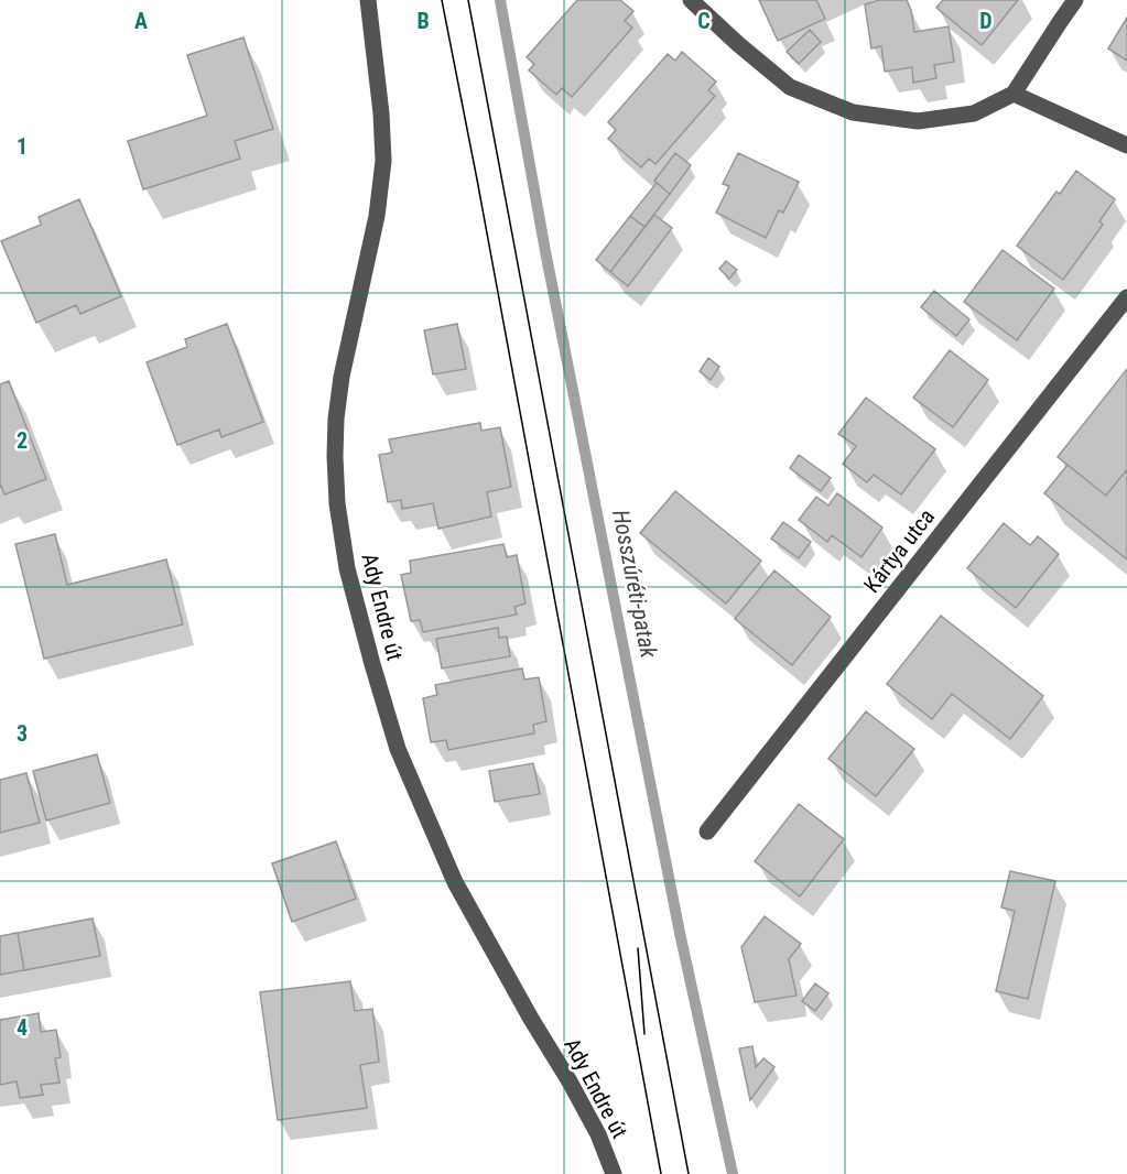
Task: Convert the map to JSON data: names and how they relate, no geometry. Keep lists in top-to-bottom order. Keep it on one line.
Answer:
{"streets":{"street":["Kártya utca","Ady Endre út"]},"water":["Hosszúréti-patak"],"grid":{"columns":["A","B","C","D"],"rows":["1","2","3","4"]}}
